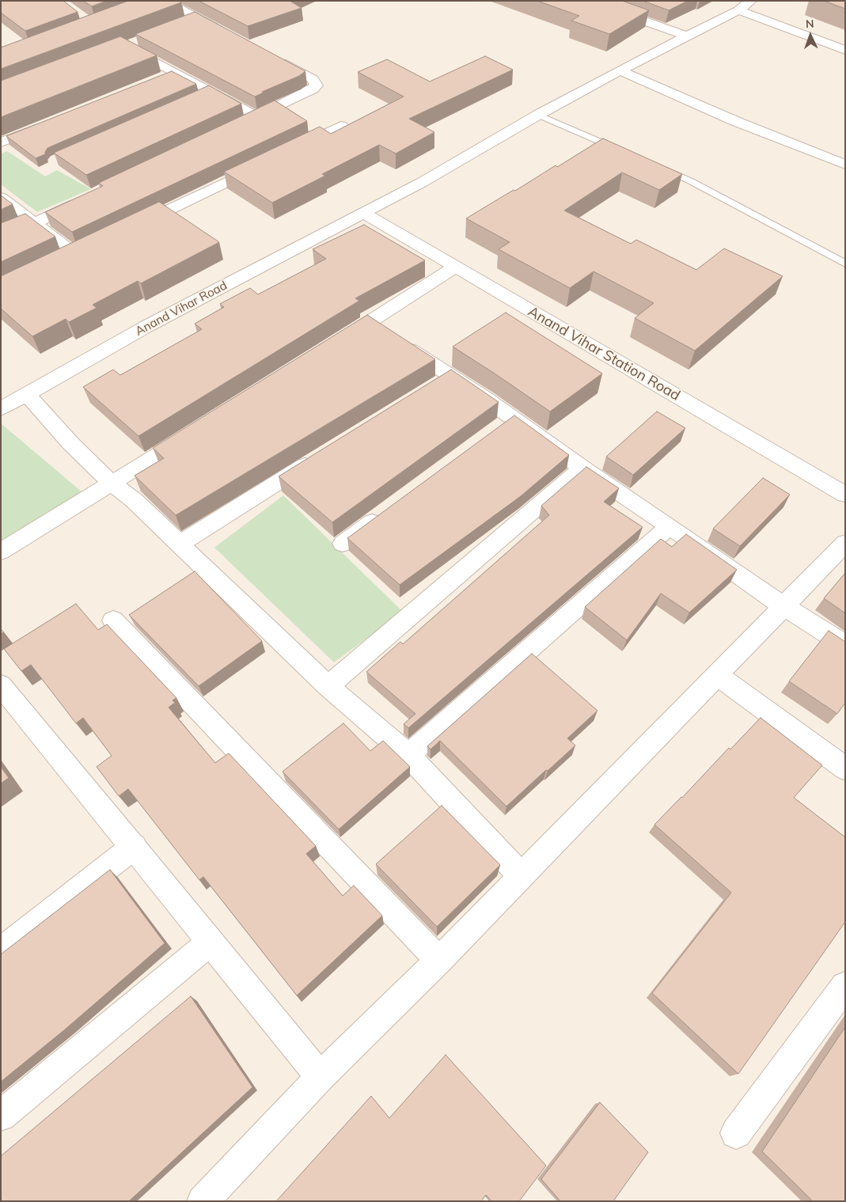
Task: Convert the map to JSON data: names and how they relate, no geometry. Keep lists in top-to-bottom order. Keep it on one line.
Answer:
{"streets":{"street":["Anand Vihar Road","Anand Vihar Station Road"]},"crossings":[["Anand Vihar Road","Anand Vihar Station Road"]],"north":"top"}
